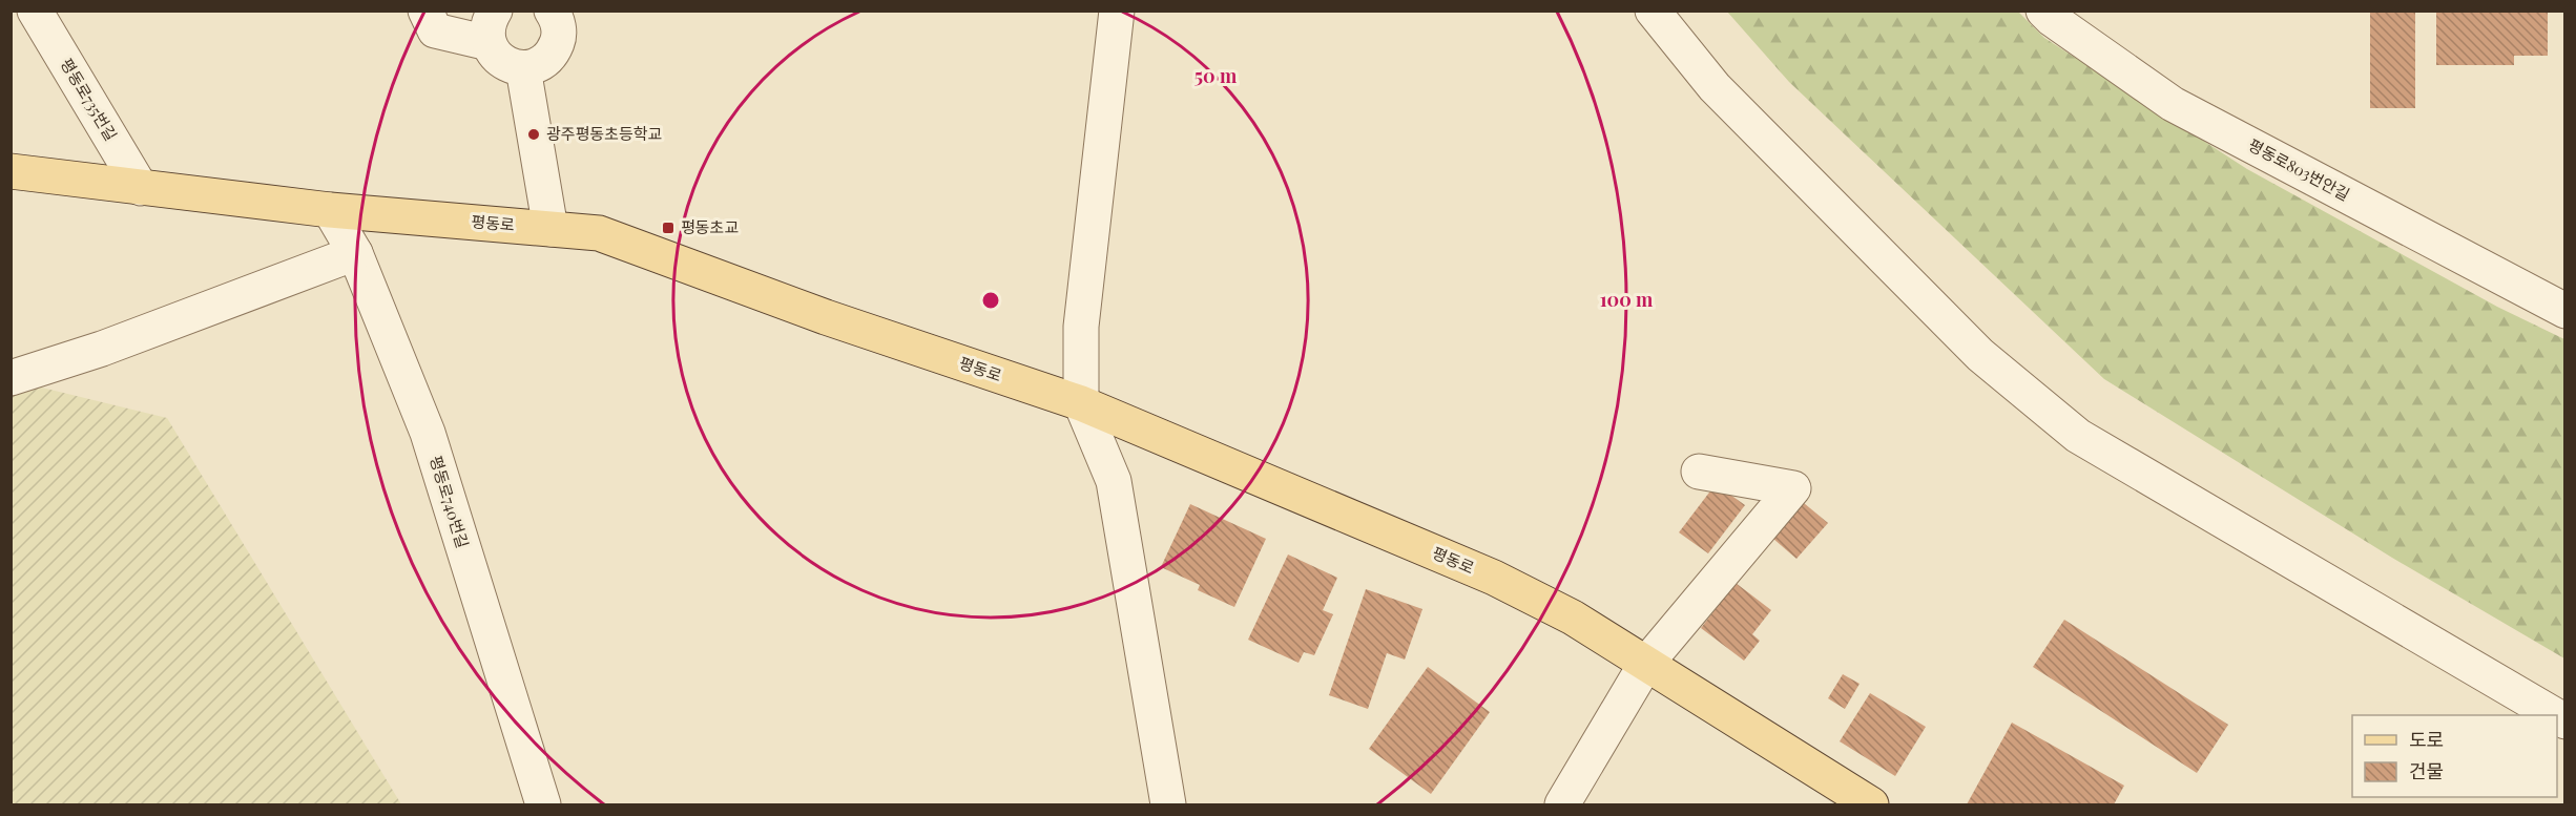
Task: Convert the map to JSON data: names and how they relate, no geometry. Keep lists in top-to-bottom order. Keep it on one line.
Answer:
{"streets":{"main road":["평동로"],"street":["평동로735번길","평동로803번안길","평동로740번길"]},"crossings":[["평동로735번길","평동로"],["평동로","평동로740번길"]],"places":{"other":["광주평동초등학교"],"transit":["평동초교"]},"legend":["도로","건물"],"rings":["50 m","100 m"]}
